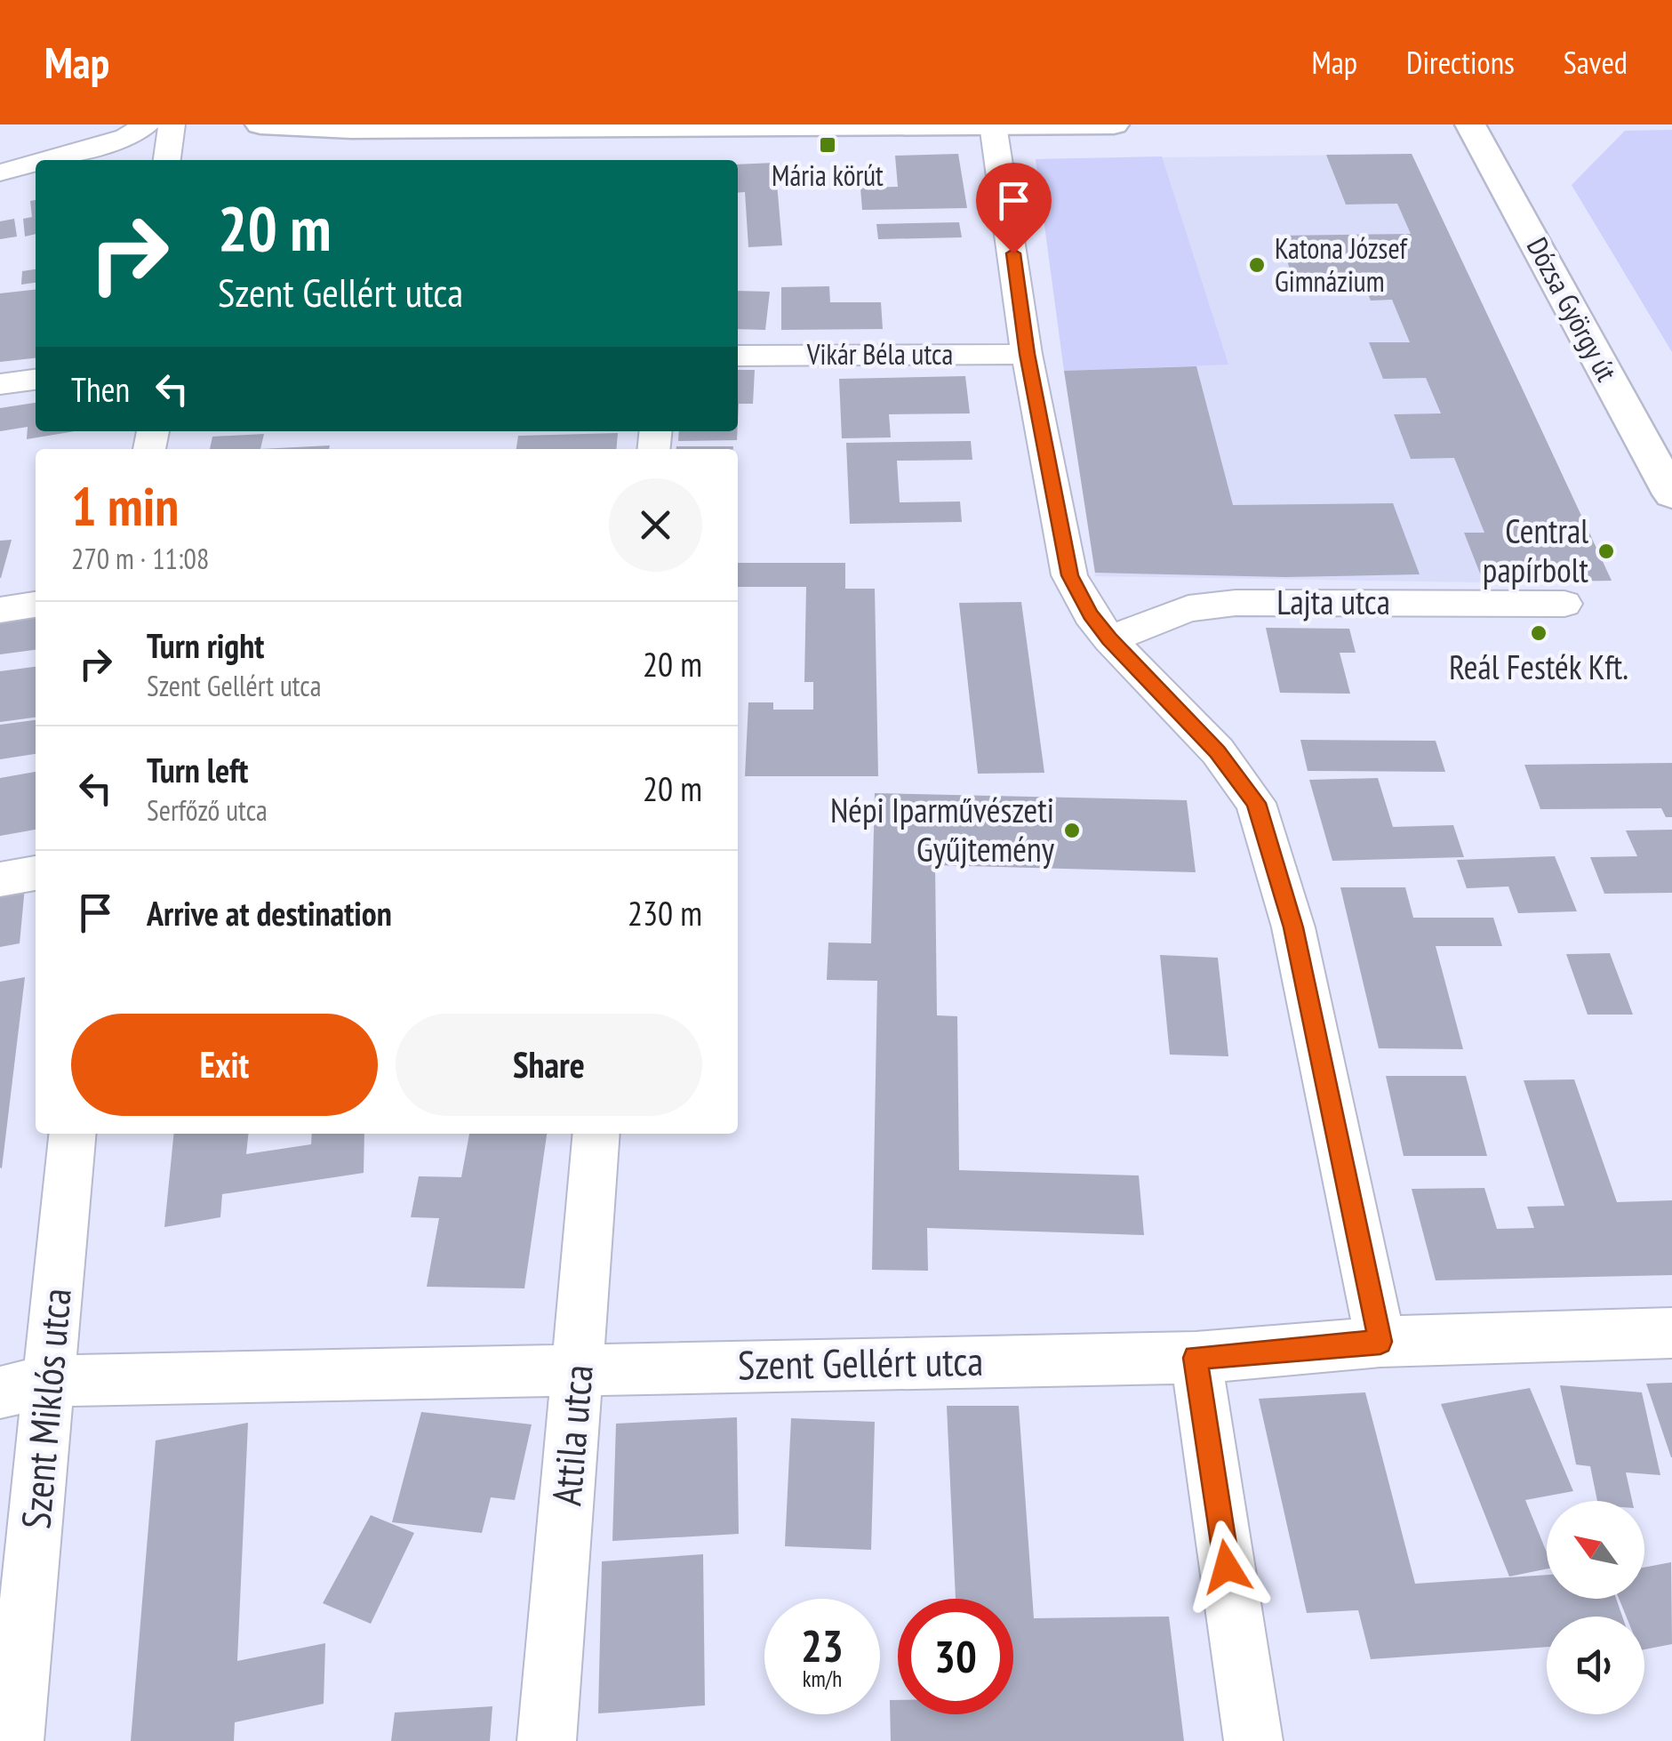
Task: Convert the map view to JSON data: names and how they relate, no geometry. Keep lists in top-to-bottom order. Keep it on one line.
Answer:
{"streets":{"main road":["Dózsa György út"],"street":["Vikár Béla utca","Lajta utca","Szent Gellért utca","Szent Miklós utca","Attila utca"]},"crossings":[["Szent Gellért utca","Szent Miklós utca"],["Szent Gellért utca","Attila utca"]],"places":{"transit":["Mária körút"],"other":["Katona József Gimnázium","Central papírbolt","Reál Festék Kft.","Népi Iparművészeti Gyűjtemény"]},"north":"top left","page":{"header":"Map","nav":["Map","Directions","Saved"],"turn":["20 m","Szent Gellért utca"],"then":"Then","heading":["1 min","270 m · 11:08"],"list":[{"name":"Turn right","note":"Szent Gellért utca","value":"20 m"},{"name":"Turn left","note":"Serfőző utca","value":"20 m"},{"name":"Arrive at destination","value":"230 m"}],"buttons":["Exit","Share"],"speed":"23 km/h","limit":"30"}}
